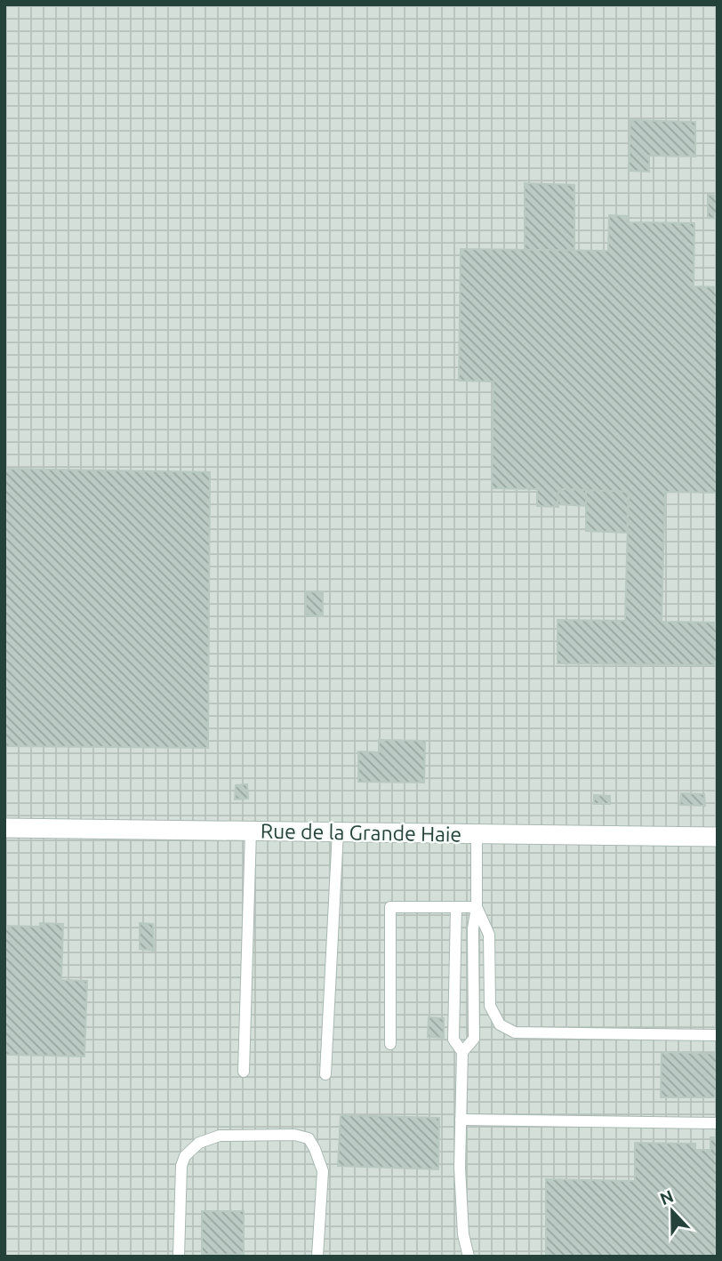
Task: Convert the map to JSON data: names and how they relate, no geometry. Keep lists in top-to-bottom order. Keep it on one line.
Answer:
{"streets":{"street":["Rue de la Grande Haie"]},"north":"top"}
